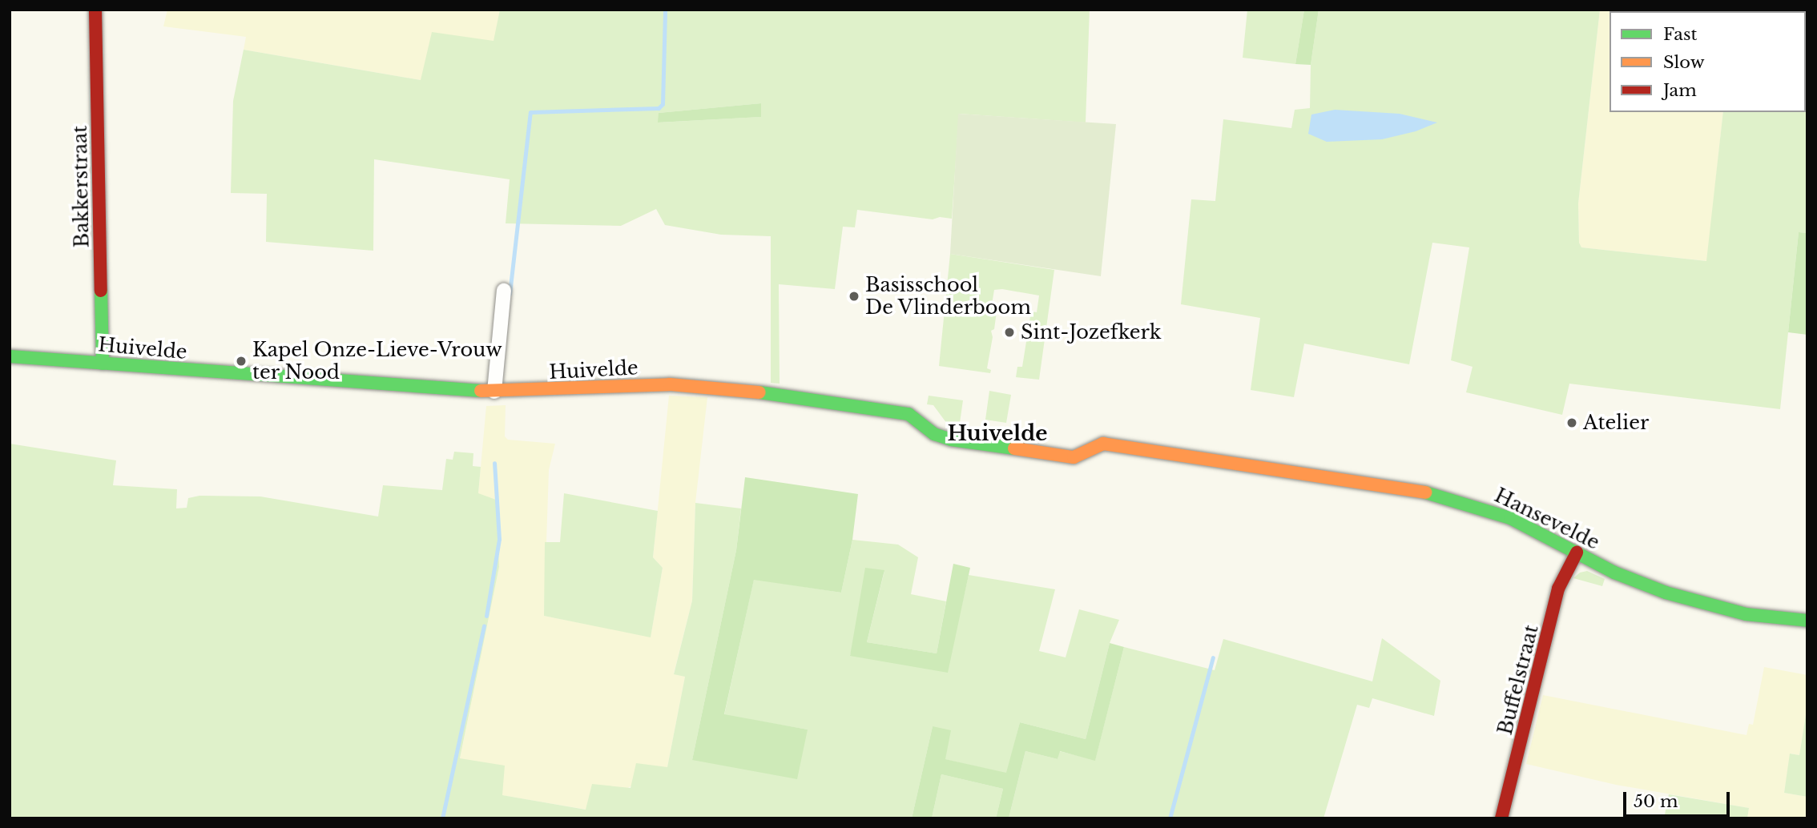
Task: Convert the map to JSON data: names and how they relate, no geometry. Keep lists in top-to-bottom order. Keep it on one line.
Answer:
{"streets":{"street":["Bakkerstraat","Huivelde","Hansevelde","Buffelstraat"]},"crossings":[["Bakkerstraat","Huivelde"],["Huivelde","Hansevelde"],["Hansevelde","Buffelstraat"]],"districts":["Huivelde"],"places":["Basisschool De Vlinderboom","Sint-Jozefkerk","Kapel Onze-Lieve-Vrouw ter Nood","Atelier"],"legend":["Fast","Slow","Jam"],"scale_bar":"50 m"}
